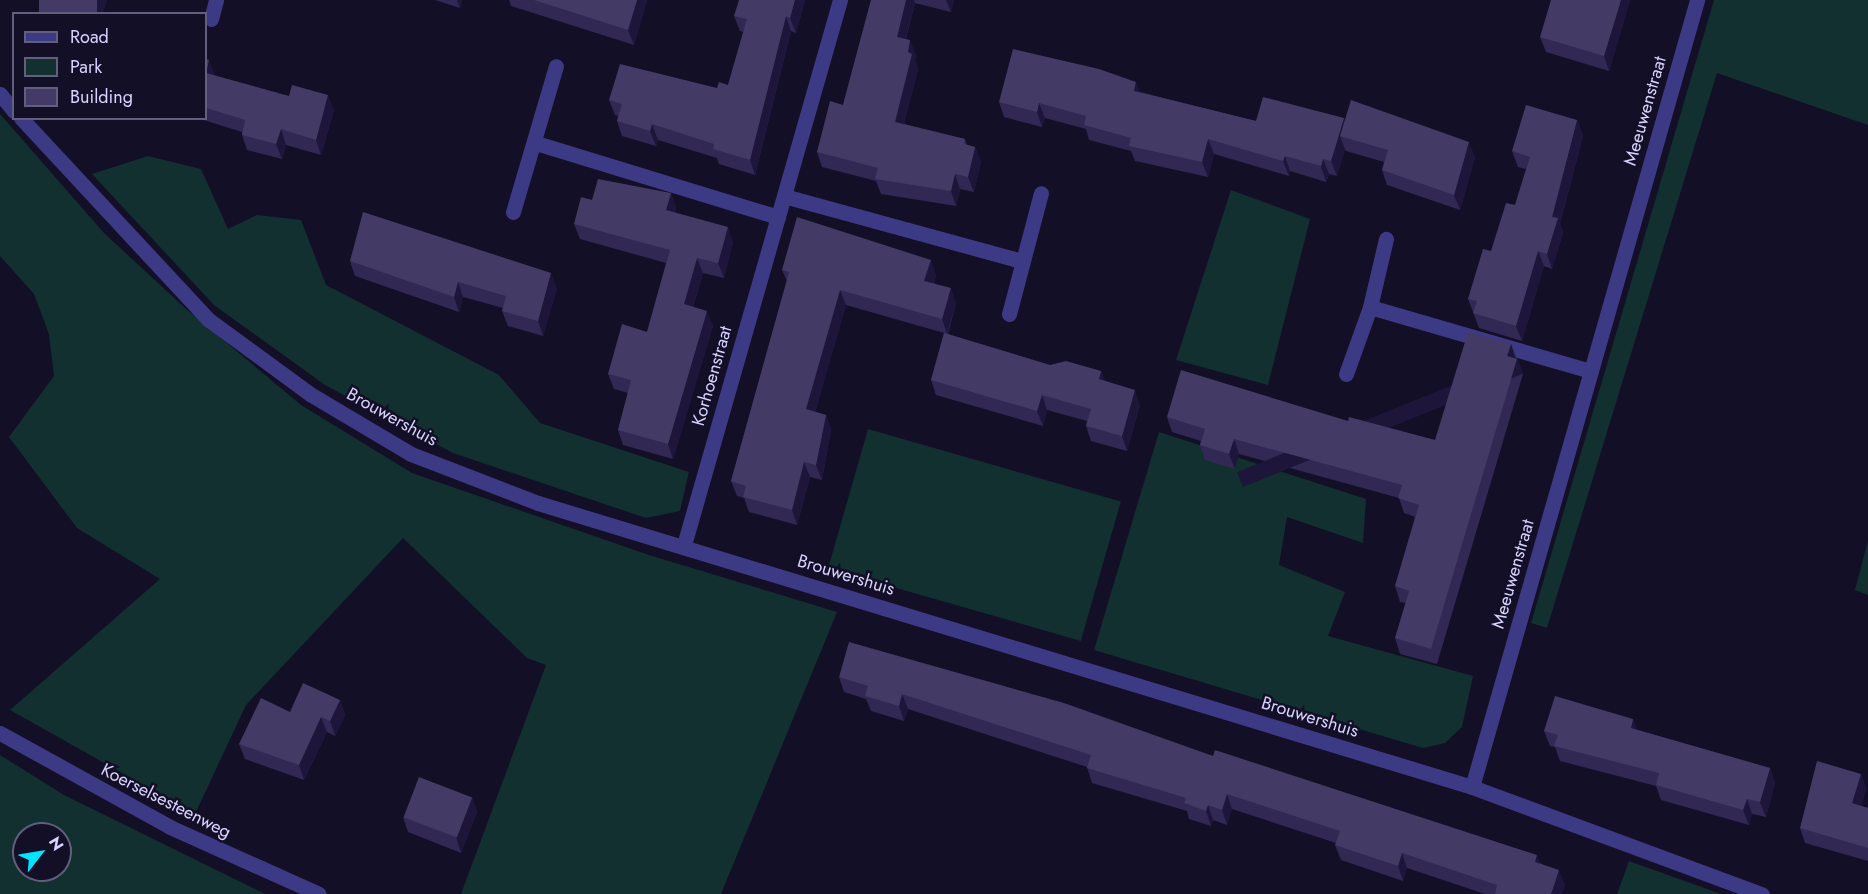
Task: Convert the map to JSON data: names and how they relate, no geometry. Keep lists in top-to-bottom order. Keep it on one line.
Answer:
{"streets":{"street":["Meeuwenstraat","Korhoenstraat","Brouwershuis","Koerselsesteenweg"]},"crossings":[["Meeuwenstraat","Brouwershuis"],["Korhoenstraat","Brouwershuis"]],"legend":["Road","Park","Building"],"north":"top right"}
